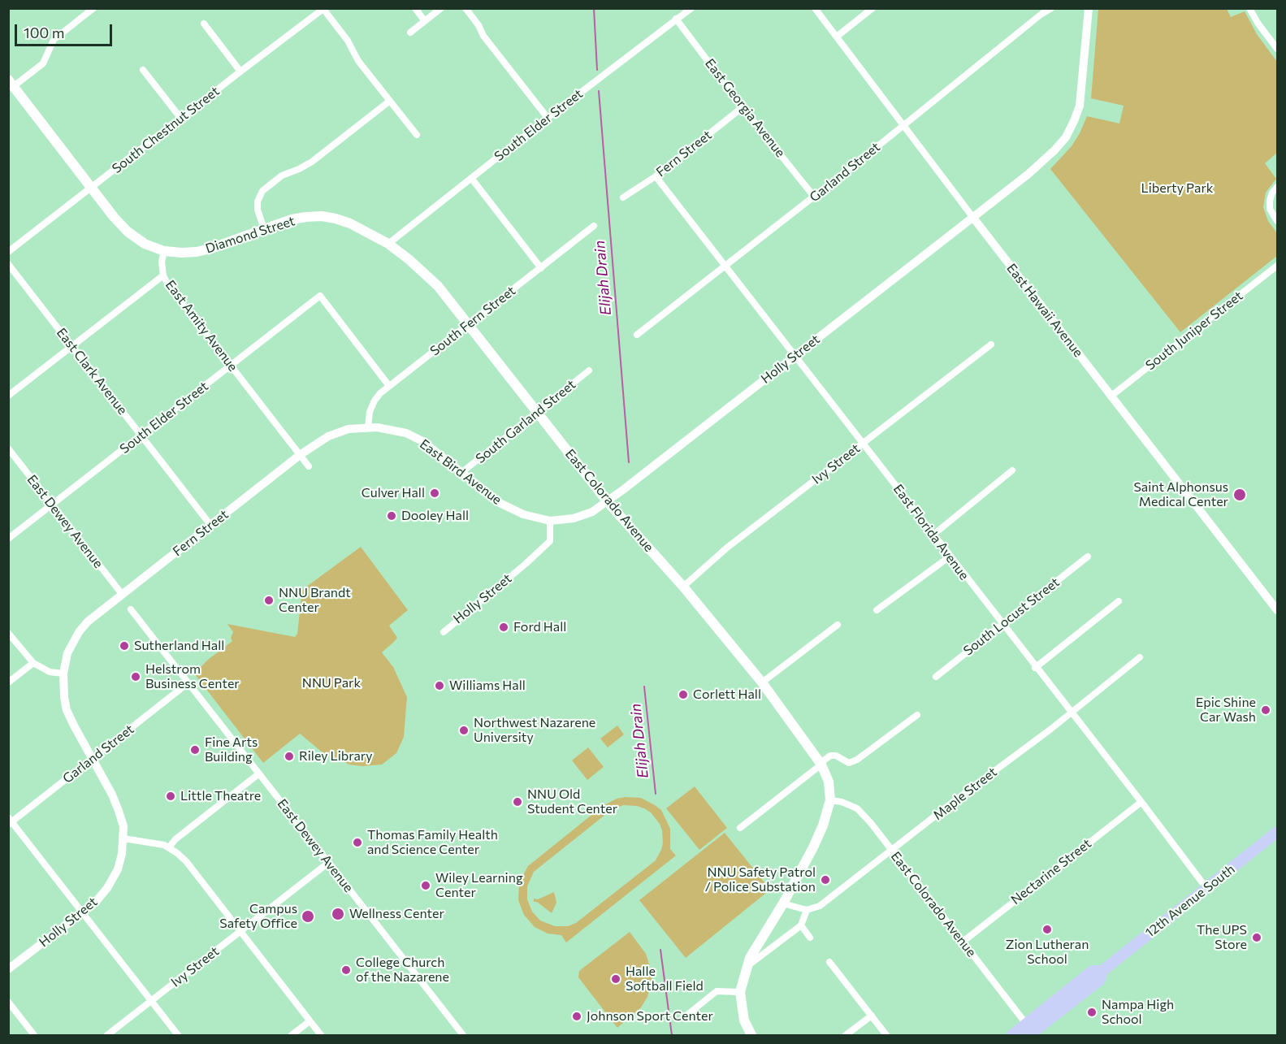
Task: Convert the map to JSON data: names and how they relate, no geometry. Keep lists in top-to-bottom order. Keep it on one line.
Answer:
{"streets":{"main road":["Diamond Street","East Colorado Avenue","12th Avenue South"],"street":["East Georgia Avenue","South Elder Street","South Chestnut Street","Fern Street","Garland Street","East Hawaii Avenue","South Fern Street","East Amity Avenue","South Juniper Street","Holly Street","East Clark Avenue","South Garland Street","Ivy Street","East Bird Avenue","East Dewey Avenue","East Florida Avenue","South Locust Street","Maple Street","Nectarine Street"]},"crossings":[["East Georgia Avenue","South Elder Street"],["East Georgia Avenue","Fern Street"],["East Georgia Avenue","Garland Street"],["South Elder Street","Diamond Street"],["South Elder Street","South Fern Street"],["South Elder Street","East Amity Avenue"],["South Elder Street","East Clark Avenue"],["South Elder Street","East Colorado Avenue"],["South Elder Street","East Dewey Avenue"],["Fern Street","Garland Street"],["Fern Street","South Fern Street"],["Fern Street","East Amity Avenue"],["Fern Street","Holly Street"],["Fern Street","East Clark Avenue"],["Fern Street","East Bird Avenue"],["Fern Street","East Dewey Avenue"],["Fern Street","East Florida Avenue"],["Garland Street","East Hawaii Avenue"],["Garland Street","East Dewey Avenue"],["Garland Street","East Florida Avenue"],["Diamond Street","East Amity Avenue"],["Diamond Street","East Colorado Avenue"],["East Hawaii Avenue","South Juniper Street"],["East Hawaii Avenue","Holly Street"],["South Fern Street","East Bird Avenue"],["South Fern Street","East Colorado Avenue"],["Holly Street","East Bird Avenue"],["Holly Street","East Colorado Avenue"],["Holly Street","East Florida Avenue"],["South Garland Street","East Bird Avenue"],["South Garland Street","East Colorado Avenue"],["Ivy Street","East Colorado Avenue"],["Ivy Street","East Dewey Avenue"],["Ivy Street","East Florida Avenue"],["East Bird Avenue","East Colorado Avenue"],["East Colorado Avenue","Maple Street"],["East Colorado Avenue","Nectarine Street"],["East Colorado Avenue","12th Avenue South"],["East Florida Avenue","South Locust Street"],["East Florida Avenue","Maple Street"],["East Florida Avenue","Nectarine Street"],["East Florida Avenue","12th Avenue South"]],"water":["Elijah Drain"],"parks":["Liberty Park","NNU Park"],"places":["Culver Hall","Saint Alphonsus Medical Center","Dooley Hall","NNU Brandt Center","Ford Hall","Sutherland Hall","Helstrom Business Center","Williams Hall","Corlett Hall","Epic Shine Car Wash","Northwest Nazarene University","Fine Arts Building","Riley Library","Little Theatre","NNU Old Student Center","Thomas Family Health and Science Center","NNU Safety Patrol / Police Substation","Wiley Learning Center","Wellness Center","Campus Safety Office","Zion Lutheran School","The UPS Store","College Church of the Nazarene","Halle Softball Field","Nampa High School","Johnson Sport Center"],"scale_bar":"100 m"}
